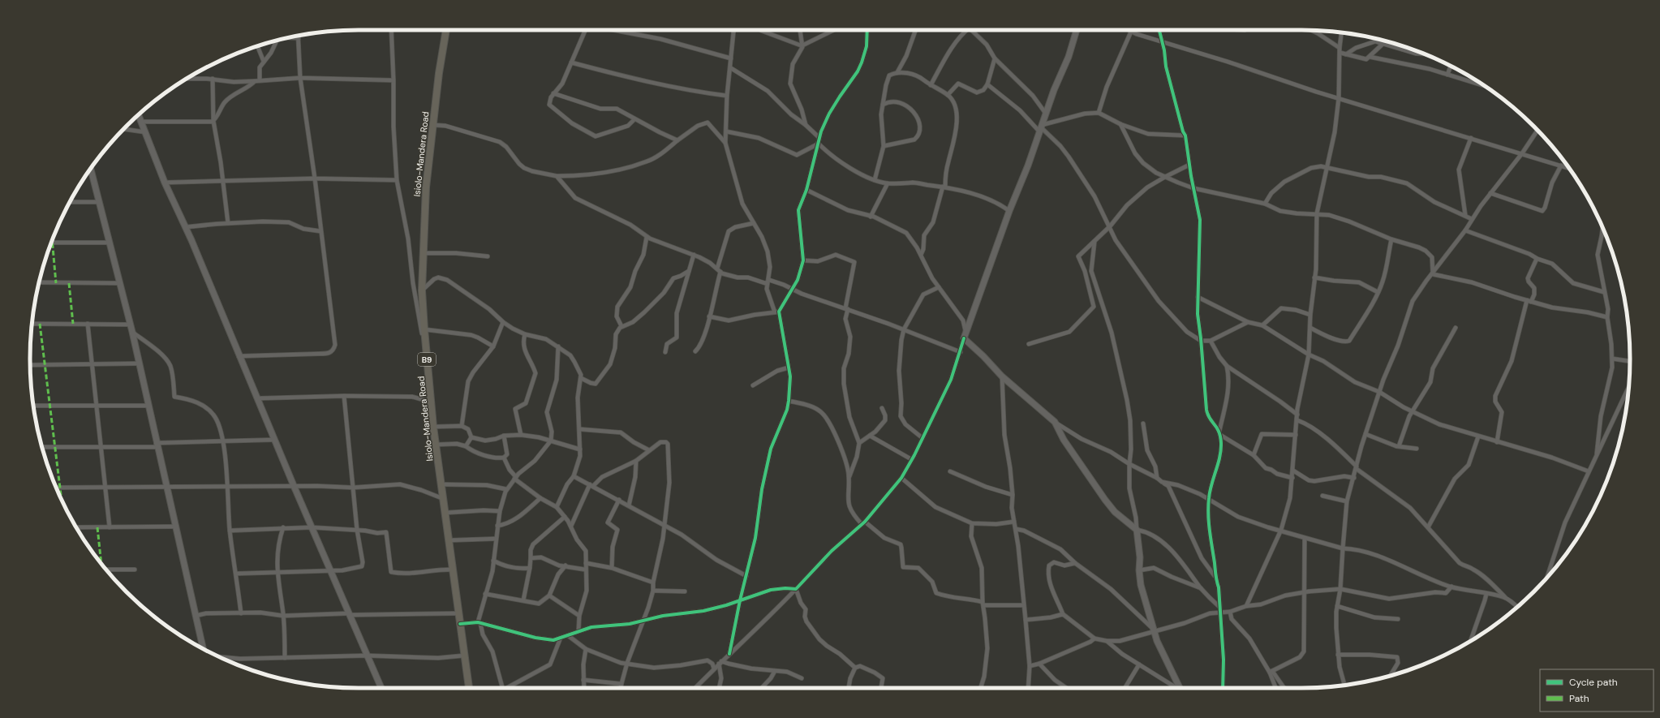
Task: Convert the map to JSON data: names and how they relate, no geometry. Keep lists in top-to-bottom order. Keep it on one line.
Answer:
{"streets":{"highway":["Isiolo-Mandera Road","B9"]},"legend":["Cycle path","Path"]}
